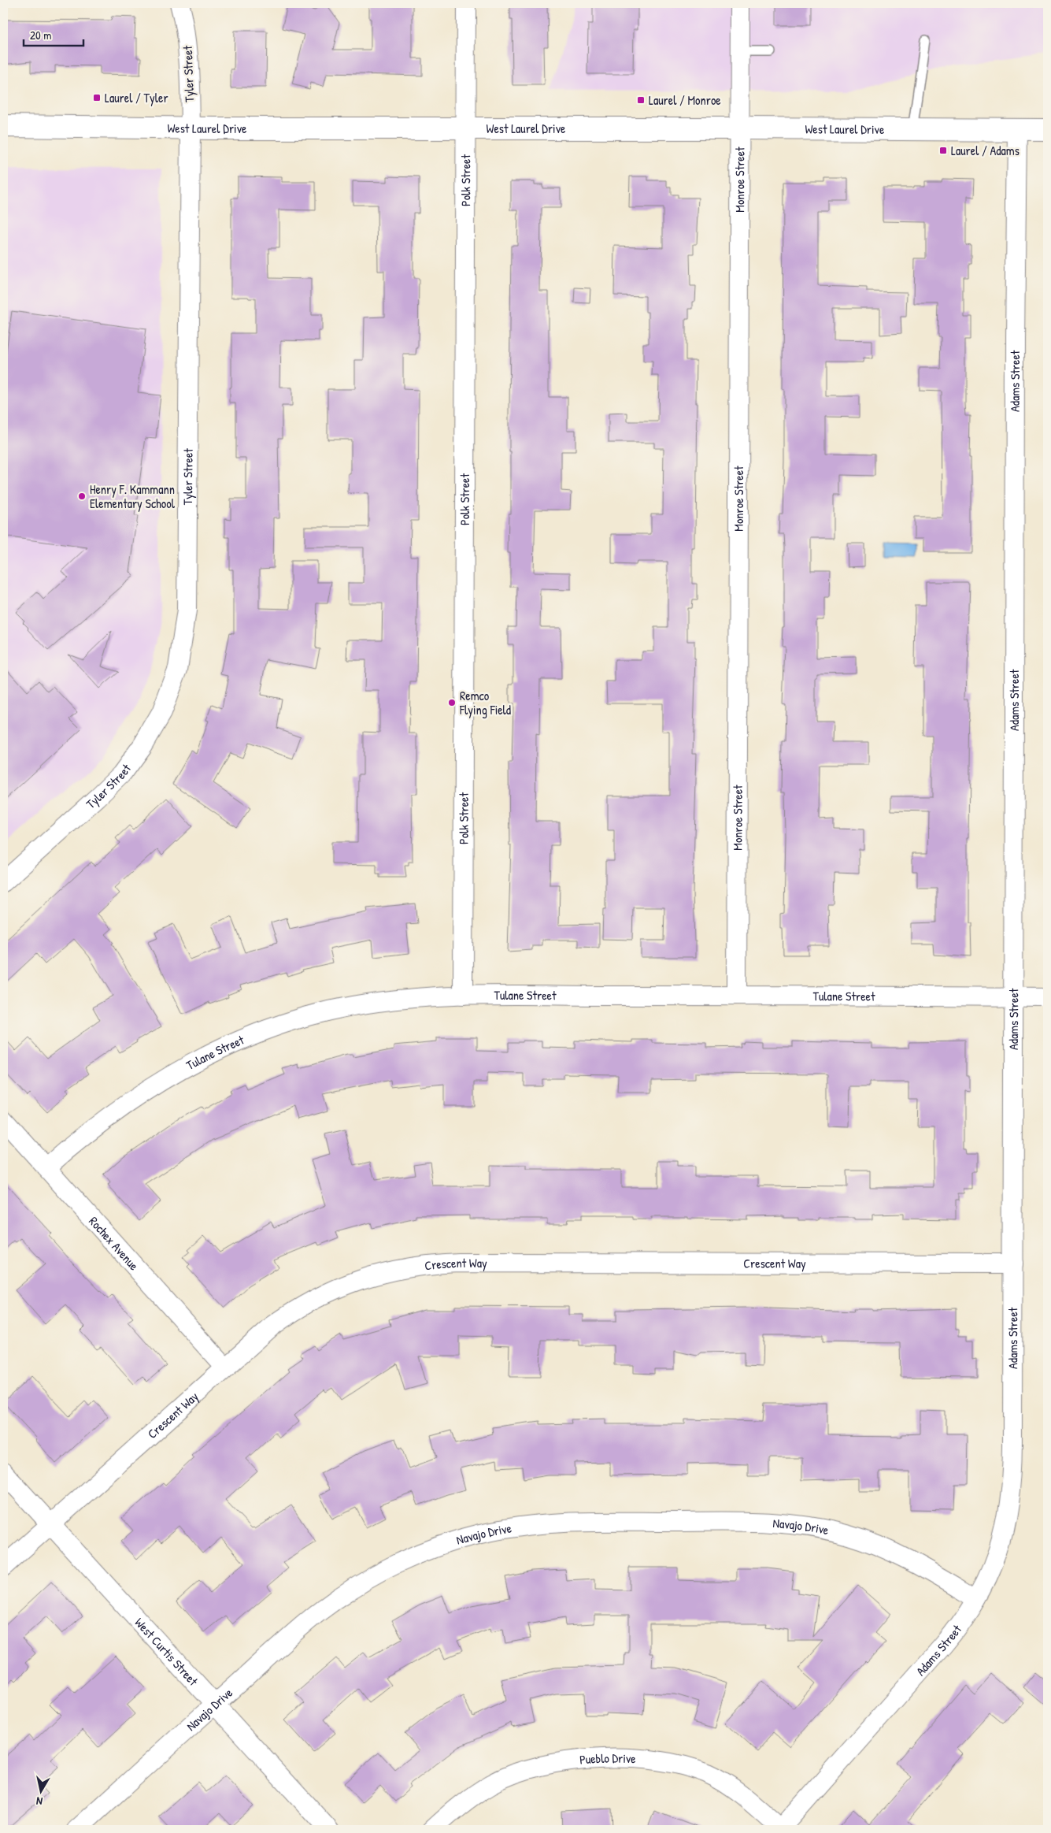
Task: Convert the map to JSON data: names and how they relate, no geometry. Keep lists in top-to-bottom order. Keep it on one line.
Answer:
{"streets":{"main road":["West Laurel Drive"],"street":["Tyler Street","Monroe Street","Polk Street","Adams Street","Tulane Street","Rochex Avenue","Crescent Way","Navajo Drive","West Curtis Street","Pueblo Drive"]},"crossings":[["Tyler Street","West Laurel Drive"],["West Laurel Drive","Monroe Street"],["West Laurel Drive","Polk Street"],["West Laurel Drive","Adams Street"],["Monroe Street","Tulane Street"],["Polk Street","Tulane Street"],["Adams Street","Tulane Street"],["Adams Street","Crescent Way"],["Adams Street","Navajo Drive"],["Adams Street","Pueblo Drive"],["Tulane Street","Rochex Avenue"],["Rochex Avenue","Crescent Way"],["Crescent Way","West Curtis Street"],["Navajo Drive","West Curtis Street"]],"places":{"transit":["Laurel / Tyler","Laurel / Monroe","Laurel / Adams"],"other":["Henry F. Kammann Elementary School","Remco Flying Field"]},"scale_bar":"20 m","north":"bottom"}
